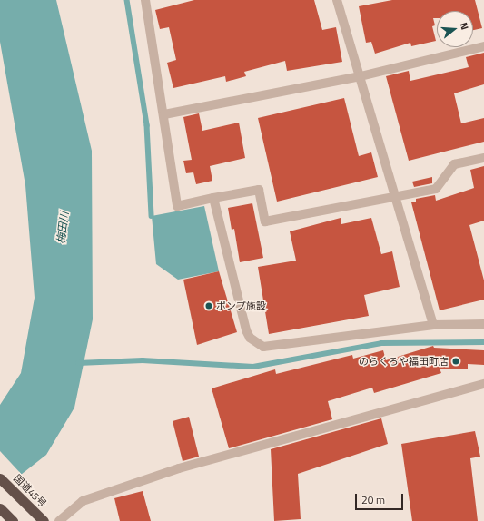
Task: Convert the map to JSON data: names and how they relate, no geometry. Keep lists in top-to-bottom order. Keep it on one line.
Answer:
{"streets":{"highway":["国道45号"]},"water":["梅田川"],"places":["ポンプ施設","のらくろや福田町店"],"scale_bar":"20 m","north":"right"}
